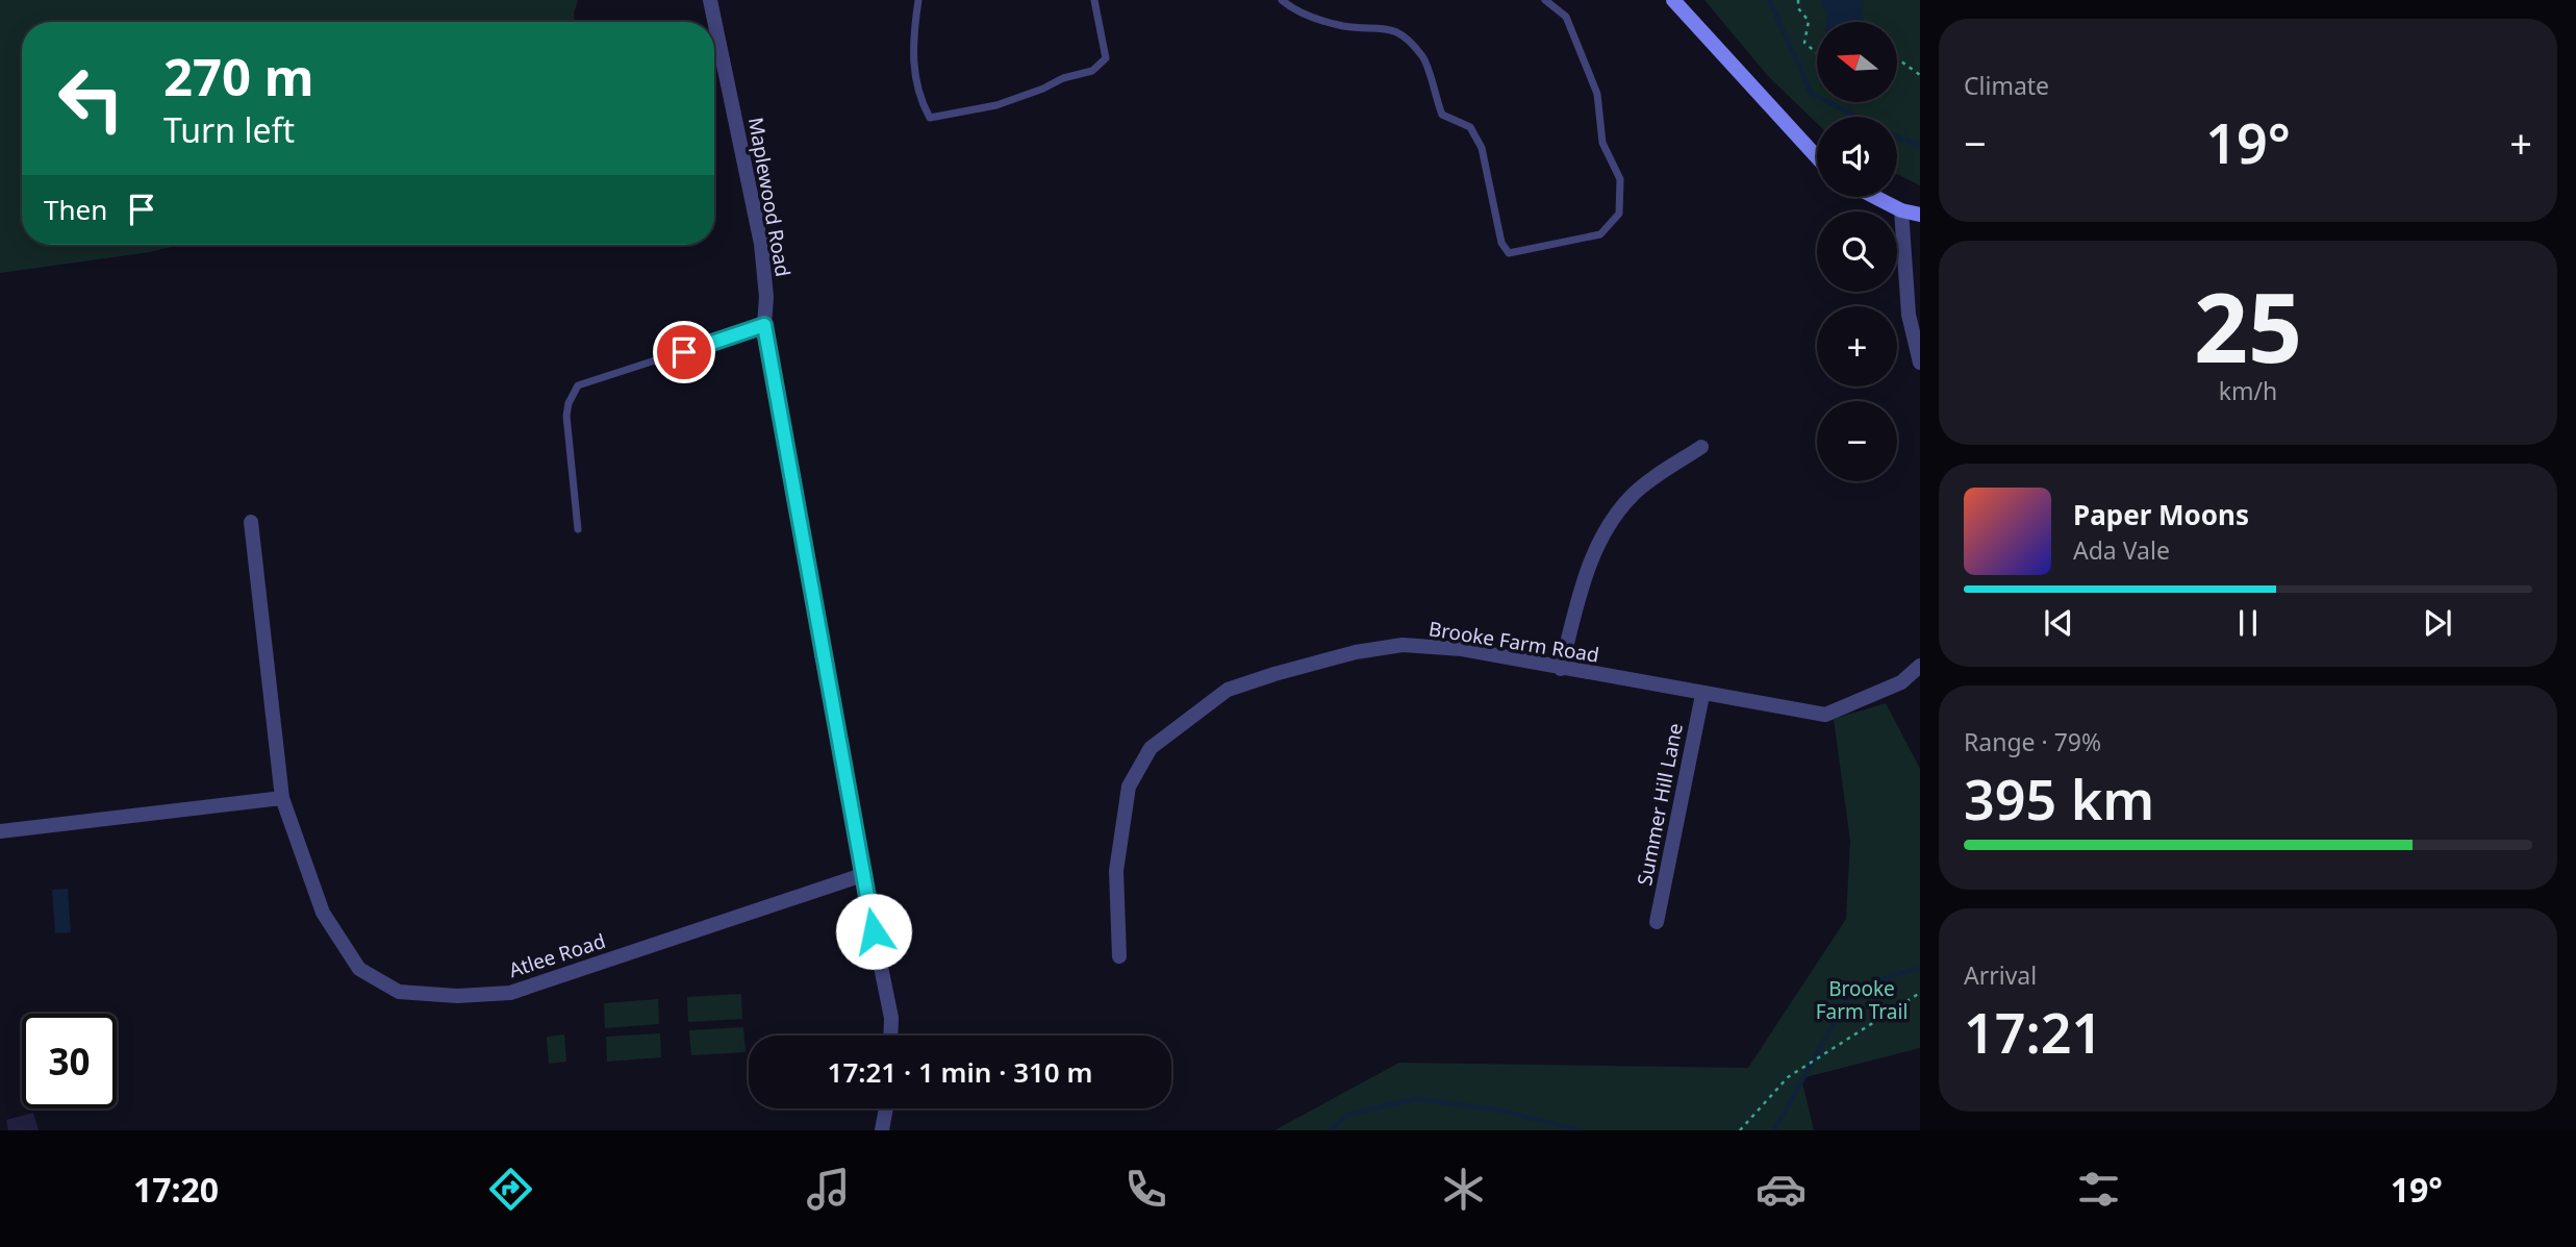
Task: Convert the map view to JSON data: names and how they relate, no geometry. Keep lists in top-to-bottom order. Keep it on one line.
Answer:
{"streets":{"street":["Maplewood Road","Brooke Farm Road","Summer Hill Lane","Atlee Road"]},"crossings":[["Maplewood Road","Atlee Road"],["Brooke Farm Road","Summer Hill Lane"]],"parks":["Brooke Farm Trail"],"north":"left","page":{"tile":["Climate",["25","km/h"],["Range · 79%","395 km"],["Arrival","17:21"]],"map_buttons":["+","−"],"turn":["270 m","Turn left"],"heat":["−","19°","+"],"then":"Then","song":["Paper Moons","Ada Vale"],"limit":"30","trip":"17:21 · 1 min · 310 m","tabs":["17:20","19°"]}}
